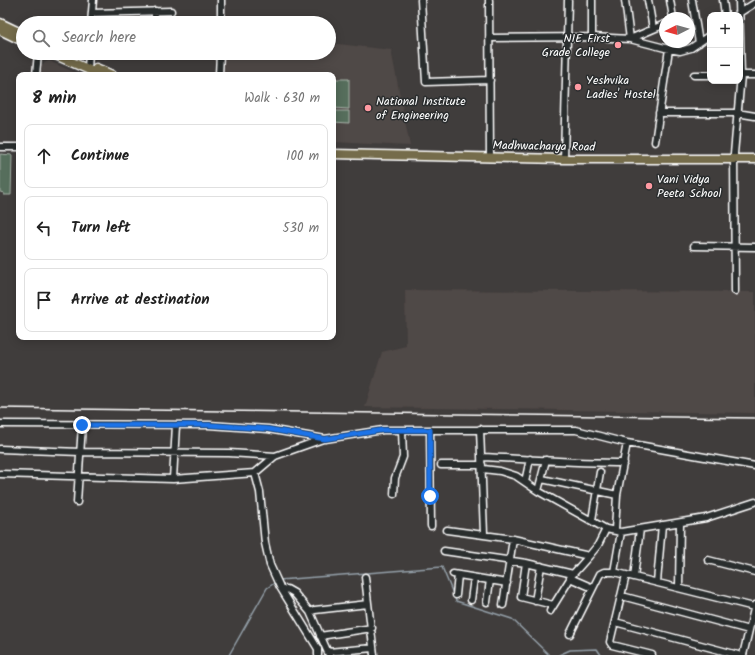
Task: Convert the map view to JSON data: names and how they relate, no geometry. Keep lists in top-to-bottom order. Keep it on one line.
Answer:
{"streets":{"main road":["Madhwacharya Road"]},"places":["NIE First Grade College","Yeshvika Ladies' Hostel","National Institute of Engineering","Vani Vidya Peeta School"],"north":"left","page":{"map_buttons":["+","−"],"search":"Search here","heading":["8 min","Walk · 630 m"],"list":[["Continue","100 m"],["Turn left","530 m"],"Arrive at destination"]}}
